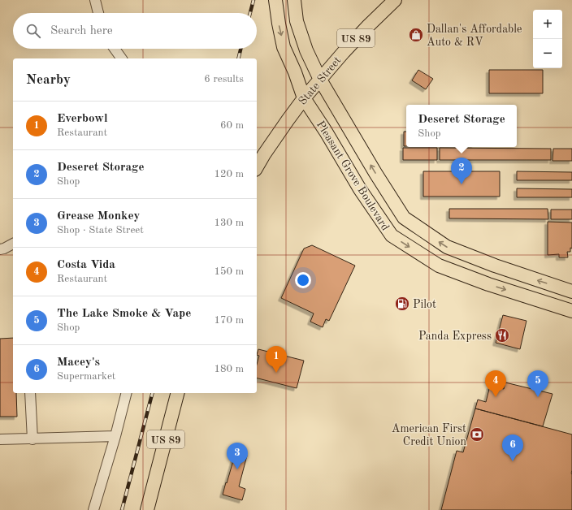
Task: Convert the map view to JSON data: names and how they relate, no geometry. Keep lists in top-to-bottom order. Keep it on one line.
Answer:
{"streets":{"main road":["US 89","State Street","Pleasant Grove Boulevard"]},"crossings":[["State Street","Pleasant Grove Boulevard"]],"places":{"shop":["Dallan's Affordable Auto & RV"],"fuel station":["Pilot"],"restaurant":["Panda Express"],"bank":["American First Credit Union"]},"page":{"map_buttons":["+","−"],"search":"Search here","heading":["Nearby","6 results"],"list":[{"mark":"1","name":"Everbowl","note":"Restaurant","value":"60 m"},{"mark":"2","name":"Deseret Storage","note":"Shop","value":"120 m"},{"mark":"3","name":"Grease Monkey","note":"Shop · State Street","value":"130 m"},{"mark":"4","name":"Costa Vida","note":"Restaurant","value":"150 m"},{"mark":"5","name":"The Lake Smoke & Vape","note":"Shop","value":"170 m"},{"mark":"6","name":"Macey's","note":"Supermarket","value":"180 m"}],"popup":["Deseret Storage","Shop"],"pins":["2","1","4","5","6","3"]}}
